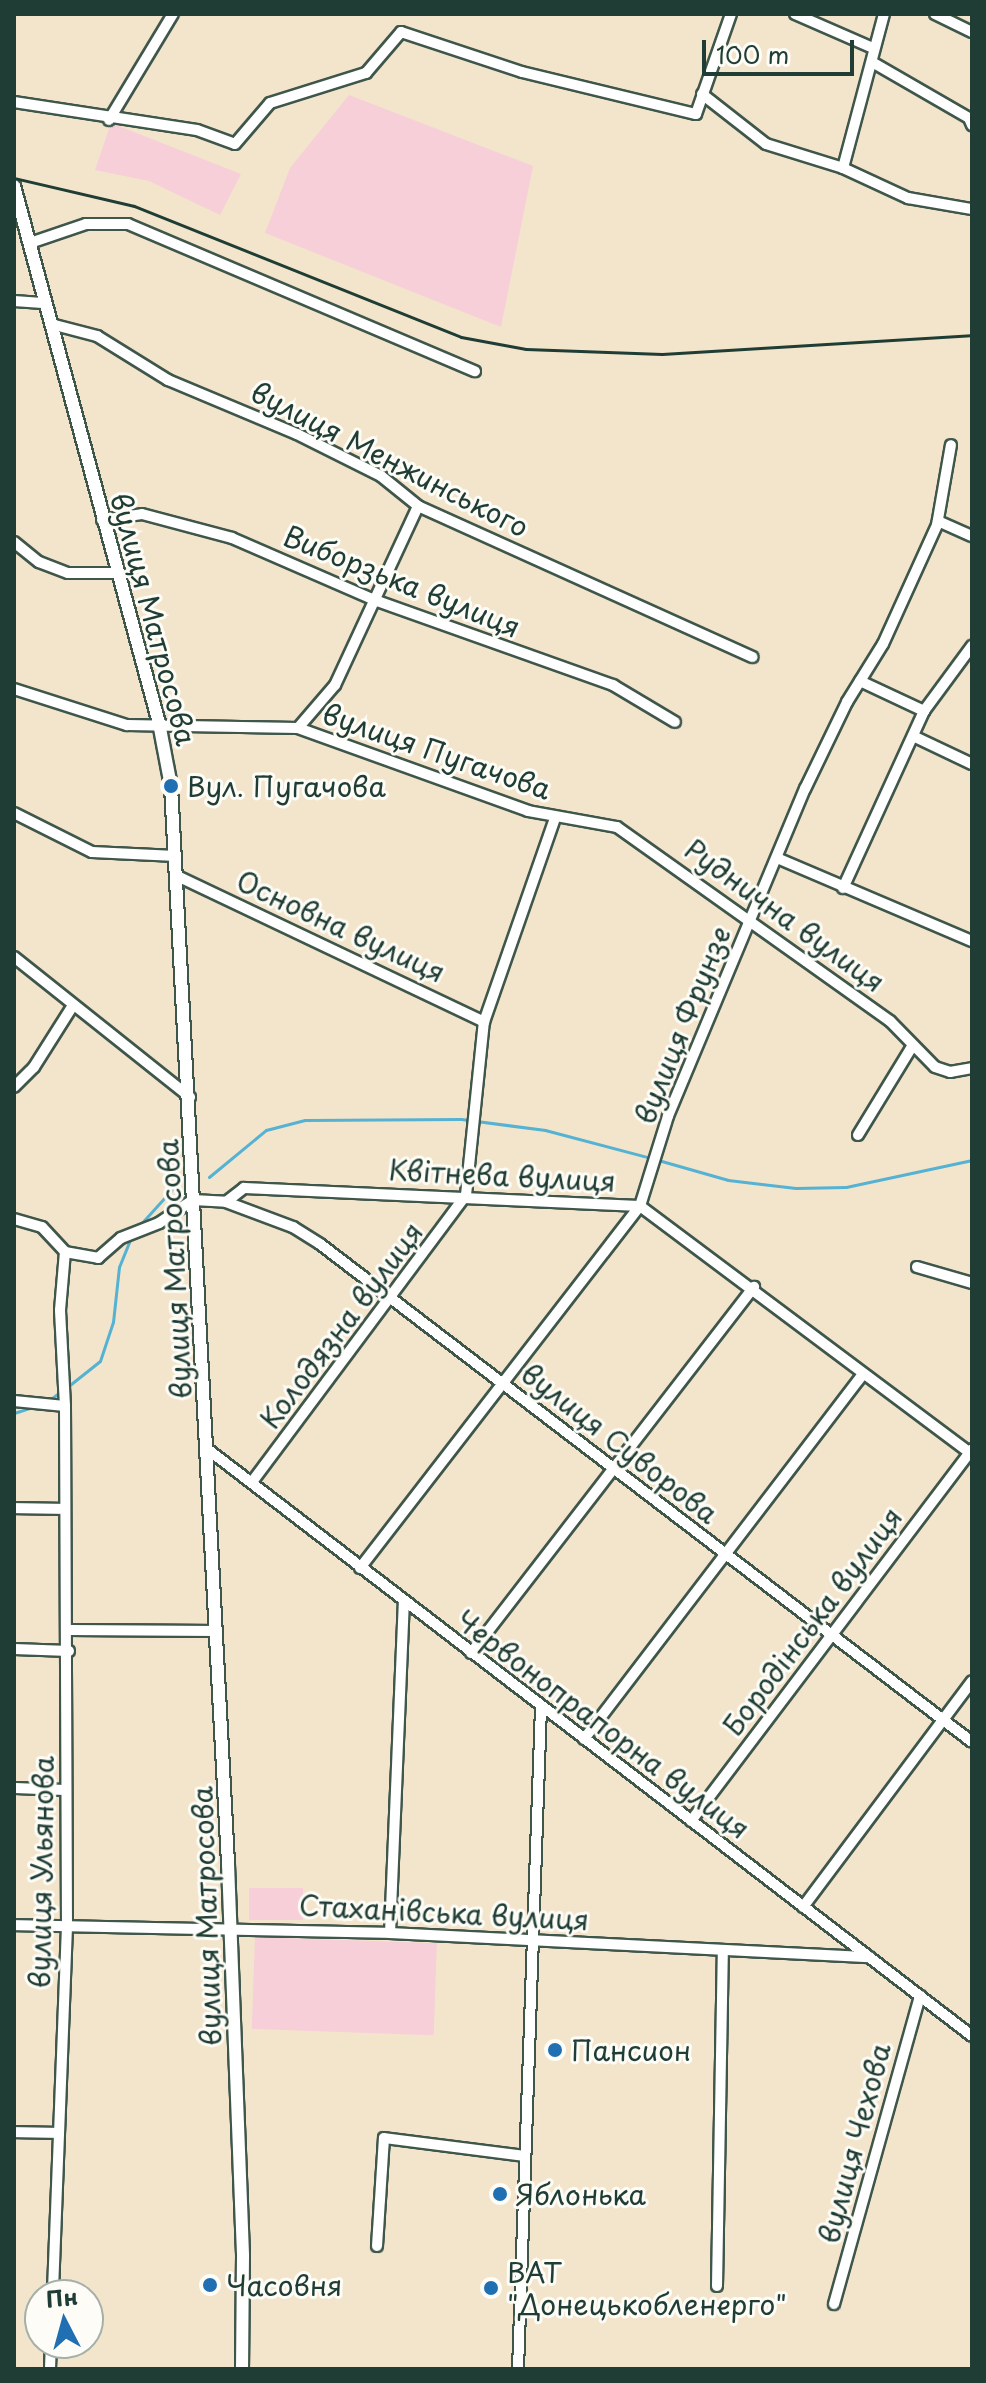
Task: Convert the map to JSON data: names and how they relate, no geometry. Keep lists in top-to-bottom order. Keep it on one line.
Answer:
{"streets":{"street":["вулиця Менжинського","Виборзька вулиця","вулиця Матросова","вулиця Пугачова","Руднична вулиця","Основна вулиця","вулиця Фрунзе","Квітнева вулиця","Колодязна вулиця","вулиця Суворова","Бородінська вулиця","Червонопрапорна вулиця","вулиця Ульянова","Стаханівська вулиця","вулиця Чехова"]},"crossings":[["вулиця Менжинського","вулиця Матросова"],["Виборзька вулиця","вулиця Матросова"],["вулиця Матросова","вулиця Пугачова"],["вулиця Матросова","Основна вулиця"],["вулиця Матросова","Квітнева вулиця"],["вулиця Матросова","Червонопрапорна вулиця"],["вулиця Матросова","Стаханівська вулиця"],["вулиця Пугачова","Руднична вулиця"],["вулиця Пугачова","Основна вулиця"],["вулиця Пугачова","Квітнева вулиця"],["вулиця Пугачова","Колодязна вулиця"],["Руднична вулиця","вулиця Фрунзе"],["вулиця Фрунзе","Квітнева вулиця"],["вулиця Фрунзе","вулиця Суворова"],["вулиця Фрунзе","Червонопрапорна вулиця"],["Квітнева вулиця","Колодязна вулиця"],["Квітнева вулиця","вулиця Суворова"],["Квітнева вулиця","Бородінська вулиця"],["Колодязна вулиця","вулиця Суворова"],["Колодязна вулиця","Червонопрапорна вулиця"],["вулиця Суворова","Бородінська вулиця"],["Бородінська вулиця","Червонопрапорна вулиця"],["Червонопрапорна вулиця","Стаханівська вулиця"],["Червонопрапорна вулиця","вулиця Чехова"],["вулиця Ульянова","Стаханівська вулиця"]],"places":["Вул. Пугачова","Пансион","Яблонька","Часовня","ВАТ \"Донецькобленерго\""],"scale_bar":"100 m","north":"top"}
